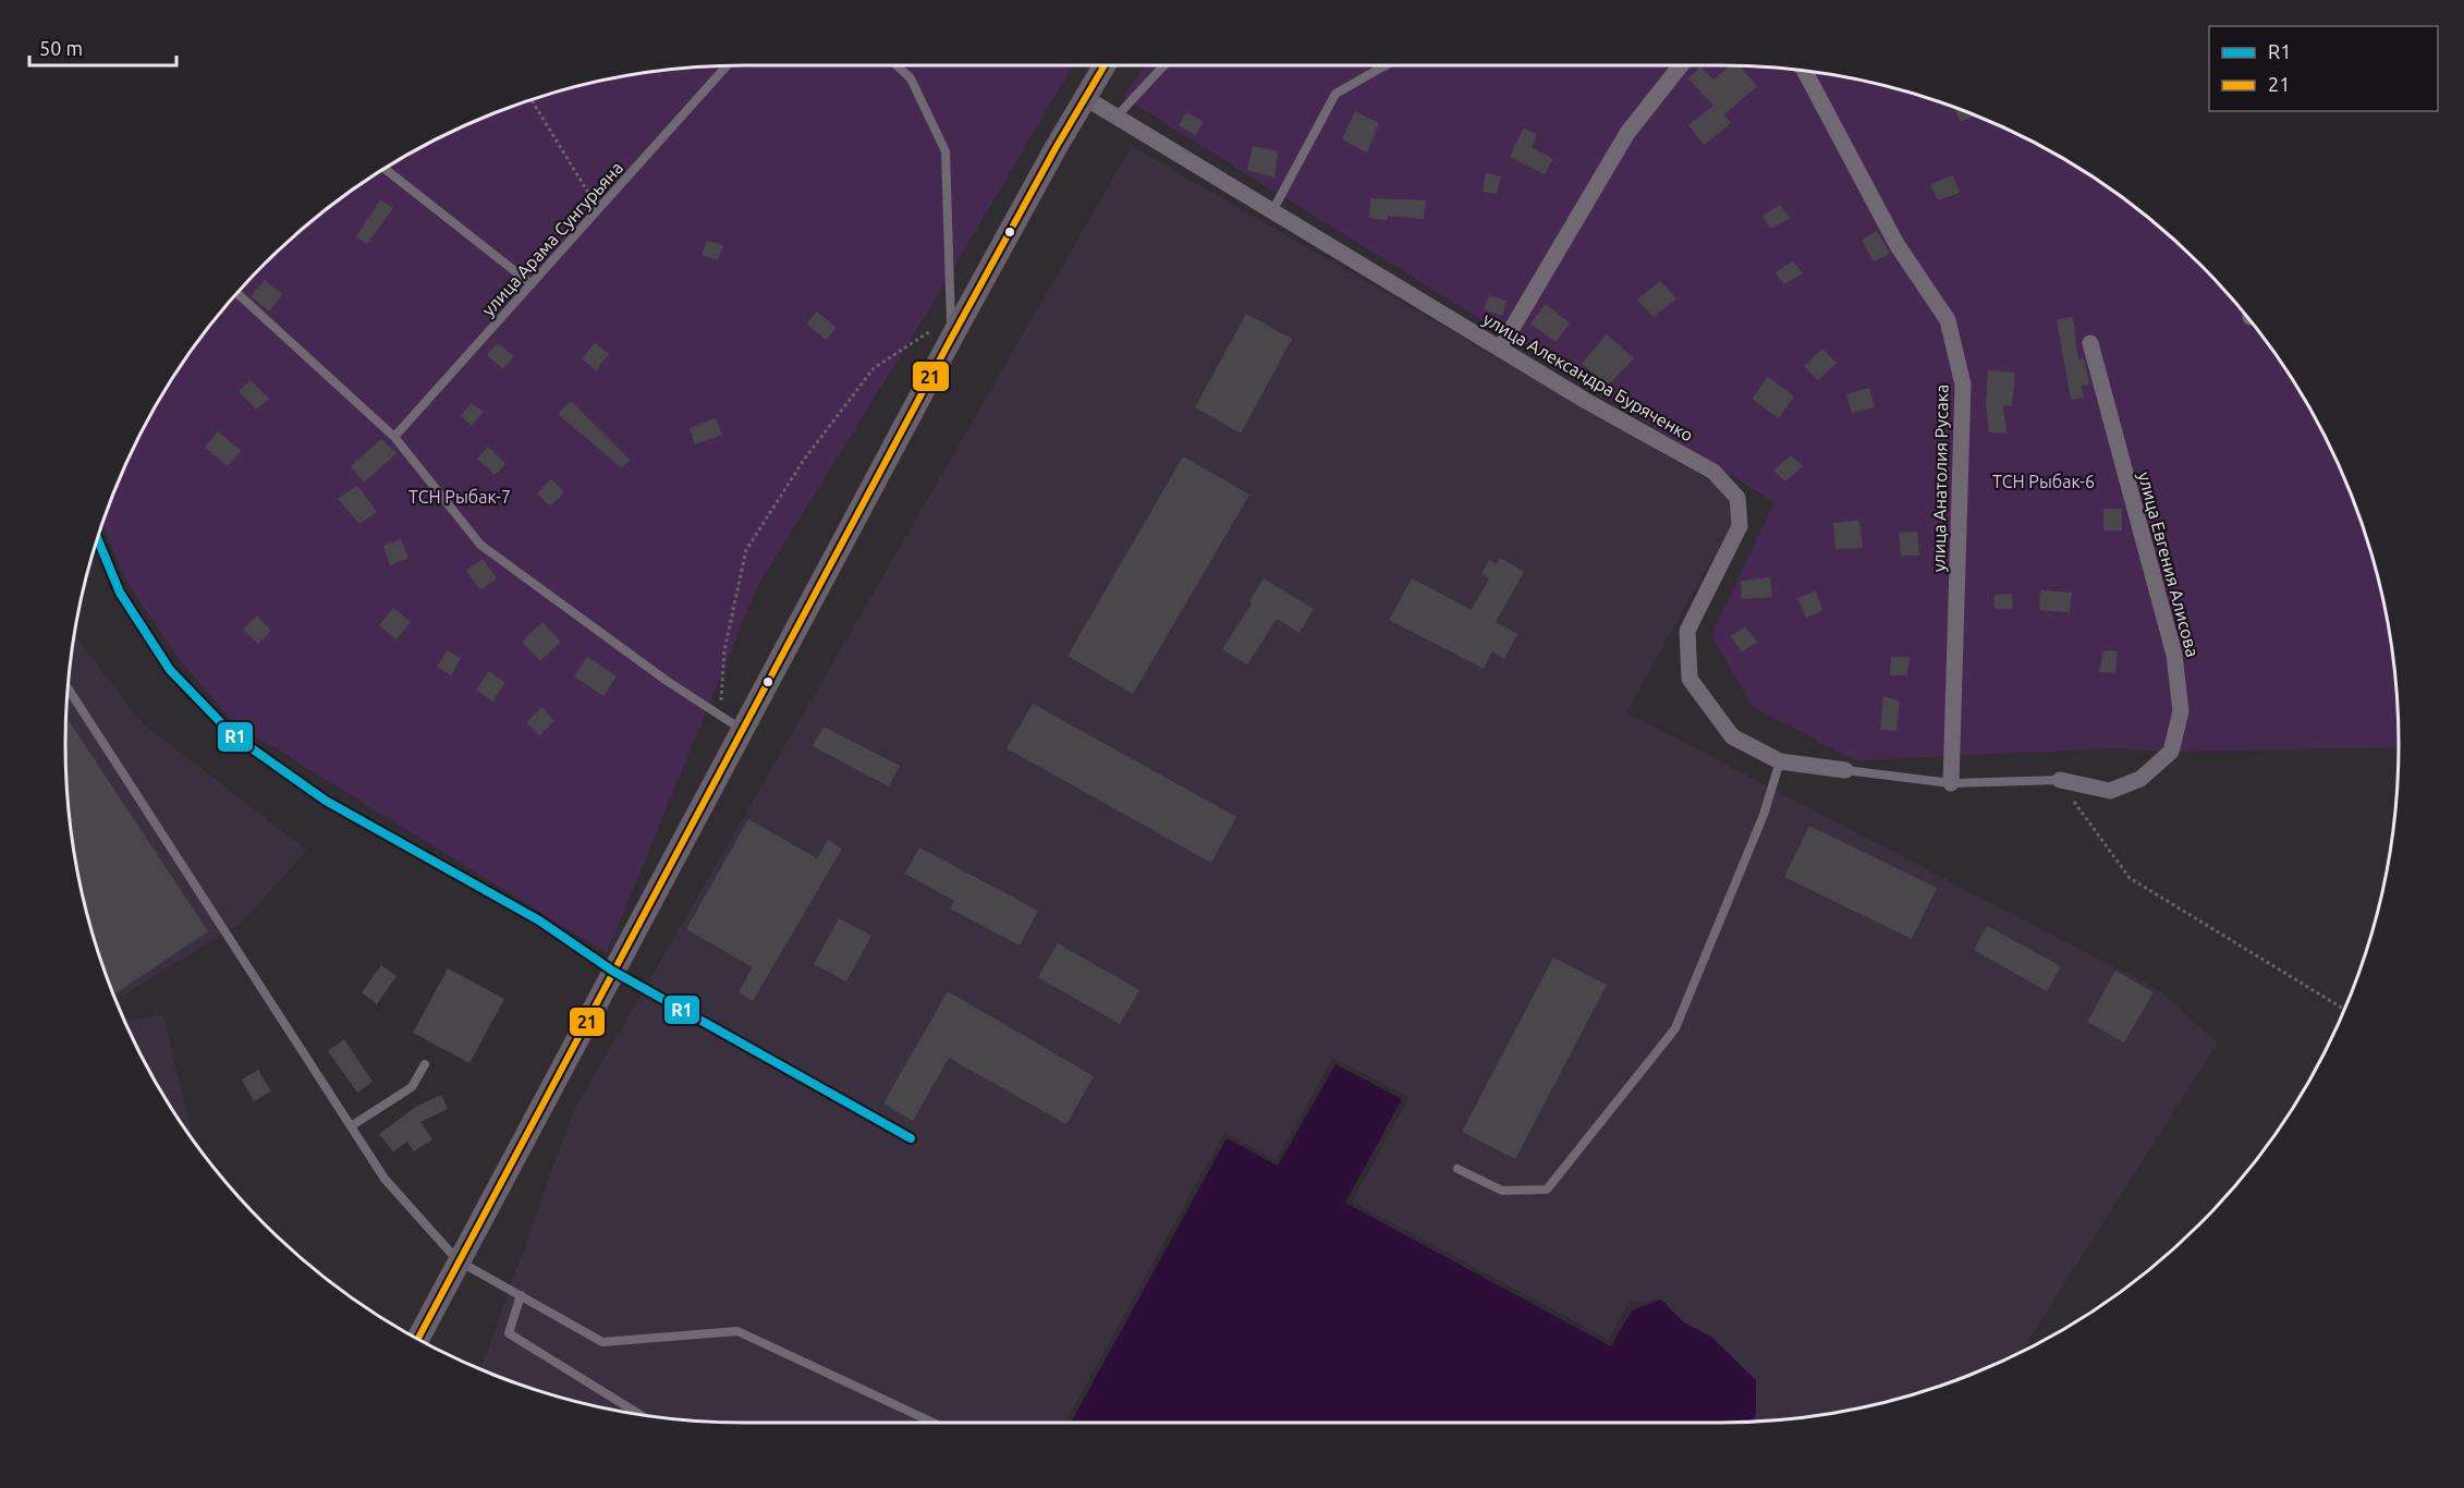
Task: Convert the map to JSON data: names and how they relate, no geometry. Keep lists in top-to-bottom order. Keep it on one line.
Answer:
{"streets":{"street":["улица Александра Буряченко","улица Анатолия Русака","улица Евгения Алисова"],"lane":["улица Арама Сунгурьяна"]},"parks":["ТСН Рыбак-6","ТСН Рыбак-7"],"lines":["transit line 21","transit line R1"],"legend":["R1","21"],"scale_bar":"50 m"}
